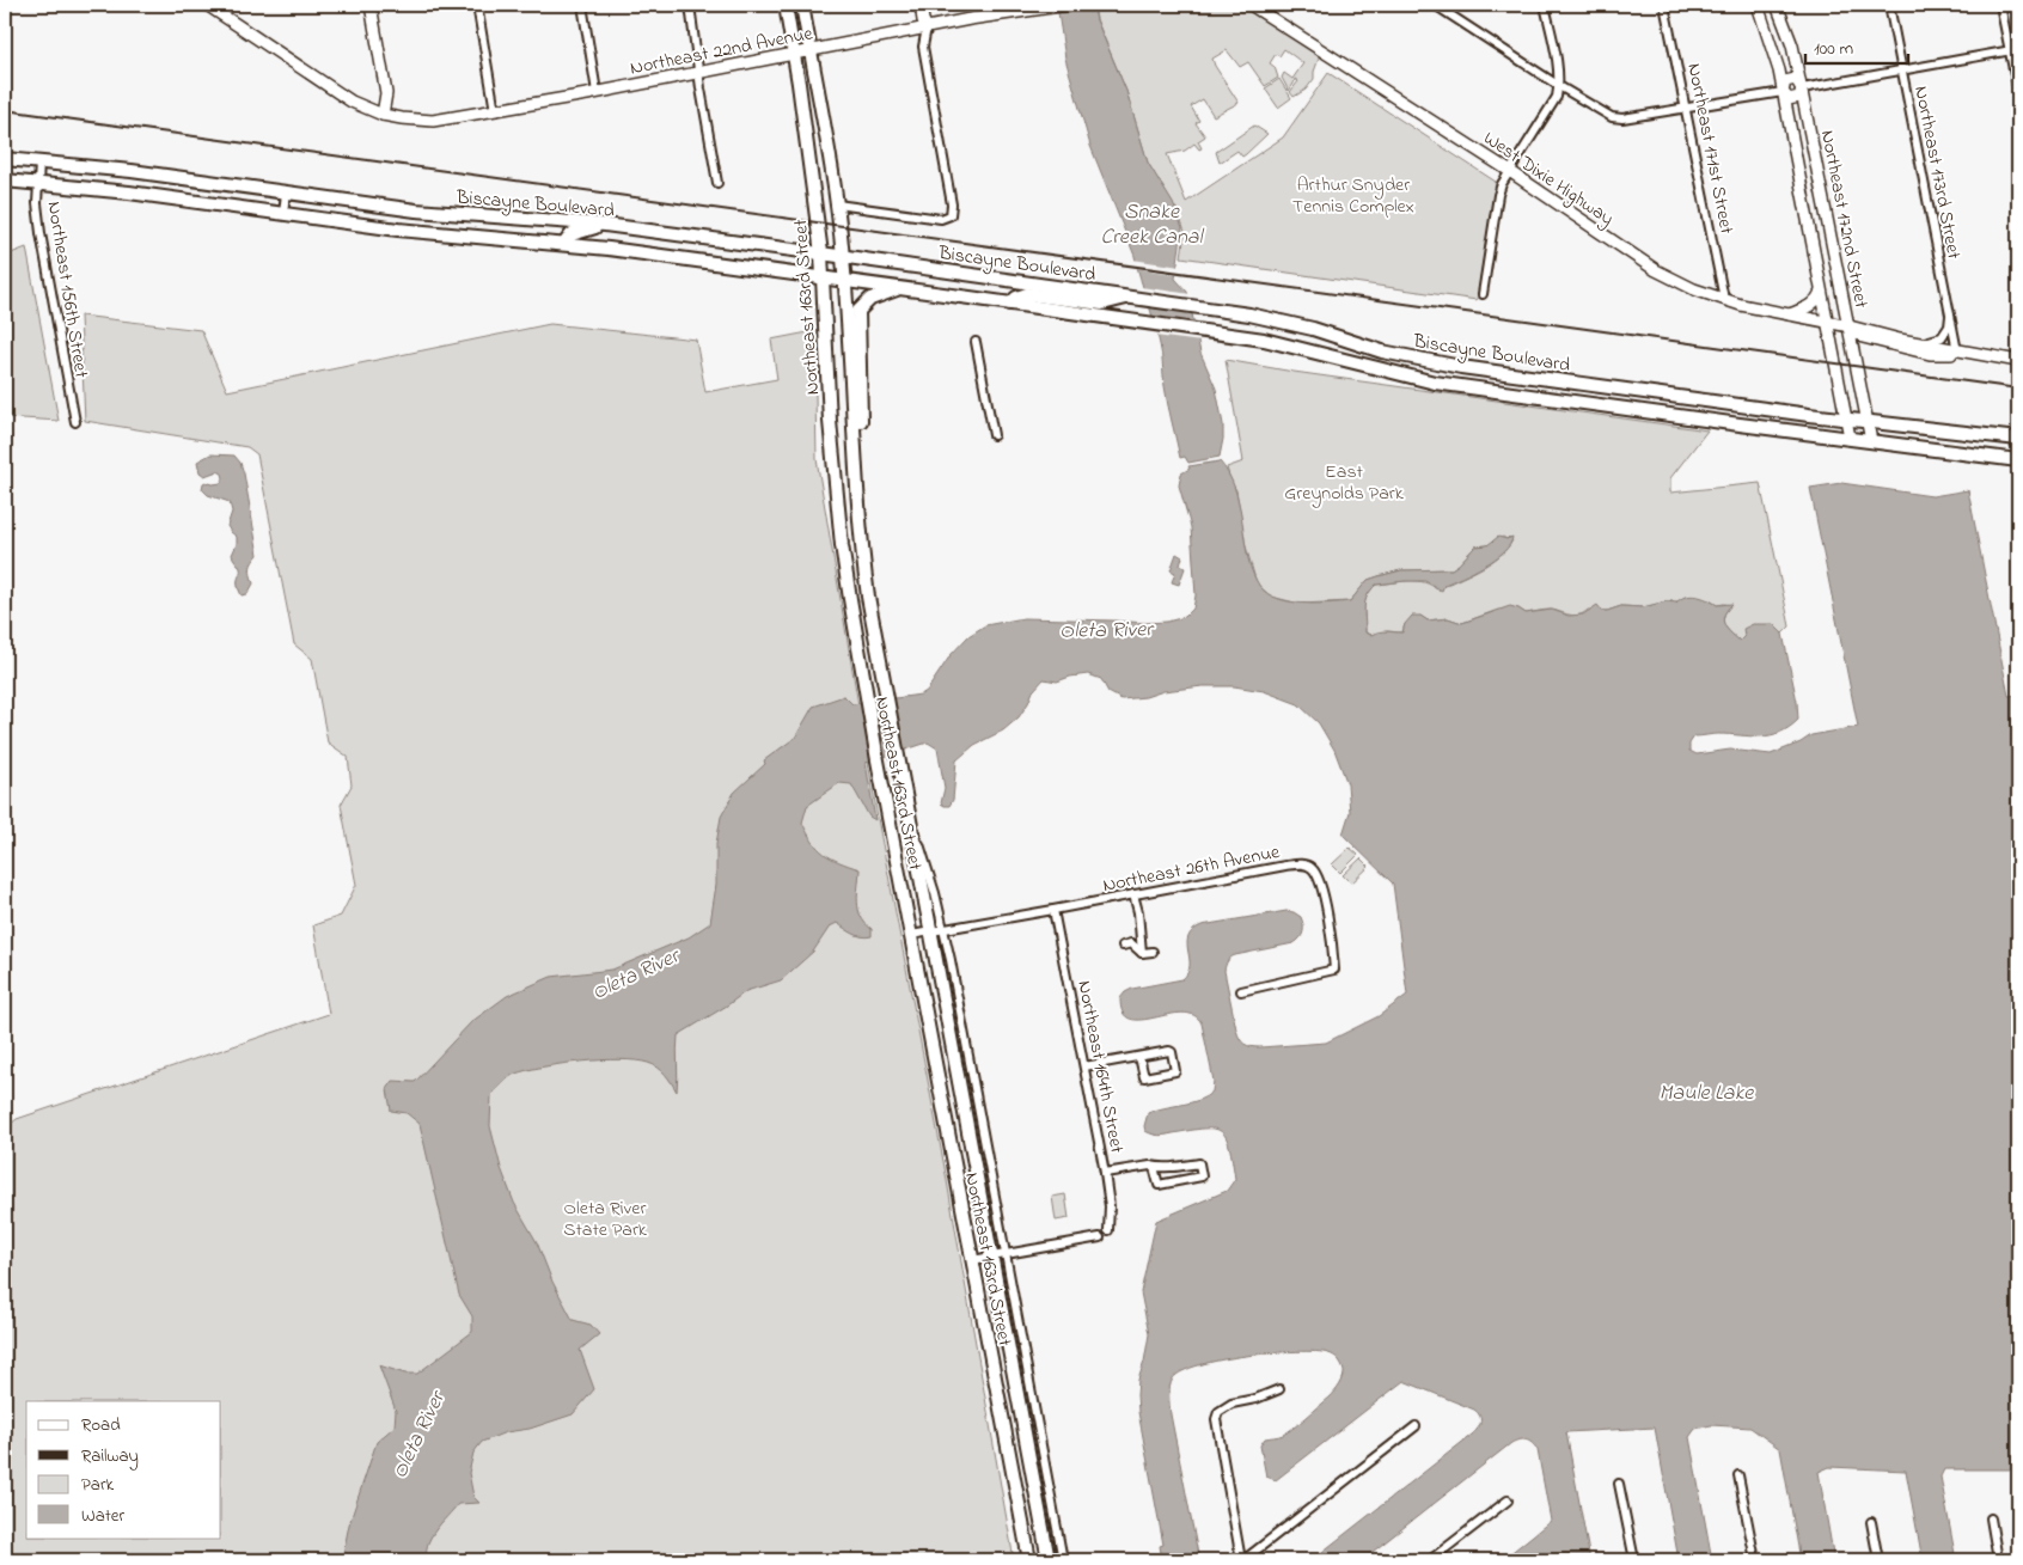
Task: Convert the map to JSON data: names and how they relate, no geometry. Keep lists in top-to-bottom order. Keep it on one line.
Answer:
{"streets":{"main road":["Biscayne Boulevard","Northeast 163rd Street"],"street":["Northeast 22nd Avenue","Northeast 171st Street","Northeast 173rd Street","West Dixie Highway","Northeast 172nd Street","Northeast 156th Street","Northeast 26th Avenue","Northeast 164th Street"]},"crossings":[["Northeast 22nd Avenue","Northeast 163rd Street"],["Northeast 171st Street","West Dixie Highway"],["Northeast 173rd Street","West Dixie Highway"],["West Dixie Highway","Northeast 172nd Street"],["Biscayne Boulevard","Northeast 172nd Street"],["Biscayne Boulevard","Northeast 156th Street"],["Biscayne Boulevard","Northeast 163rd Street"],["Northeast 163rd Street","Northeast 26th Avenue"],["Northeast 26th Avenue","Northeast 164th Street"]],"water":["Snake Creek Canal","Oleta River","Maule Lake"],"parks":["Arthur Snyder Tennis Complex","East Greynolds Park","Oleta River State Park"],"legend":["Road","Railway","Park","Water"],"scale_bar":"100 m"}
